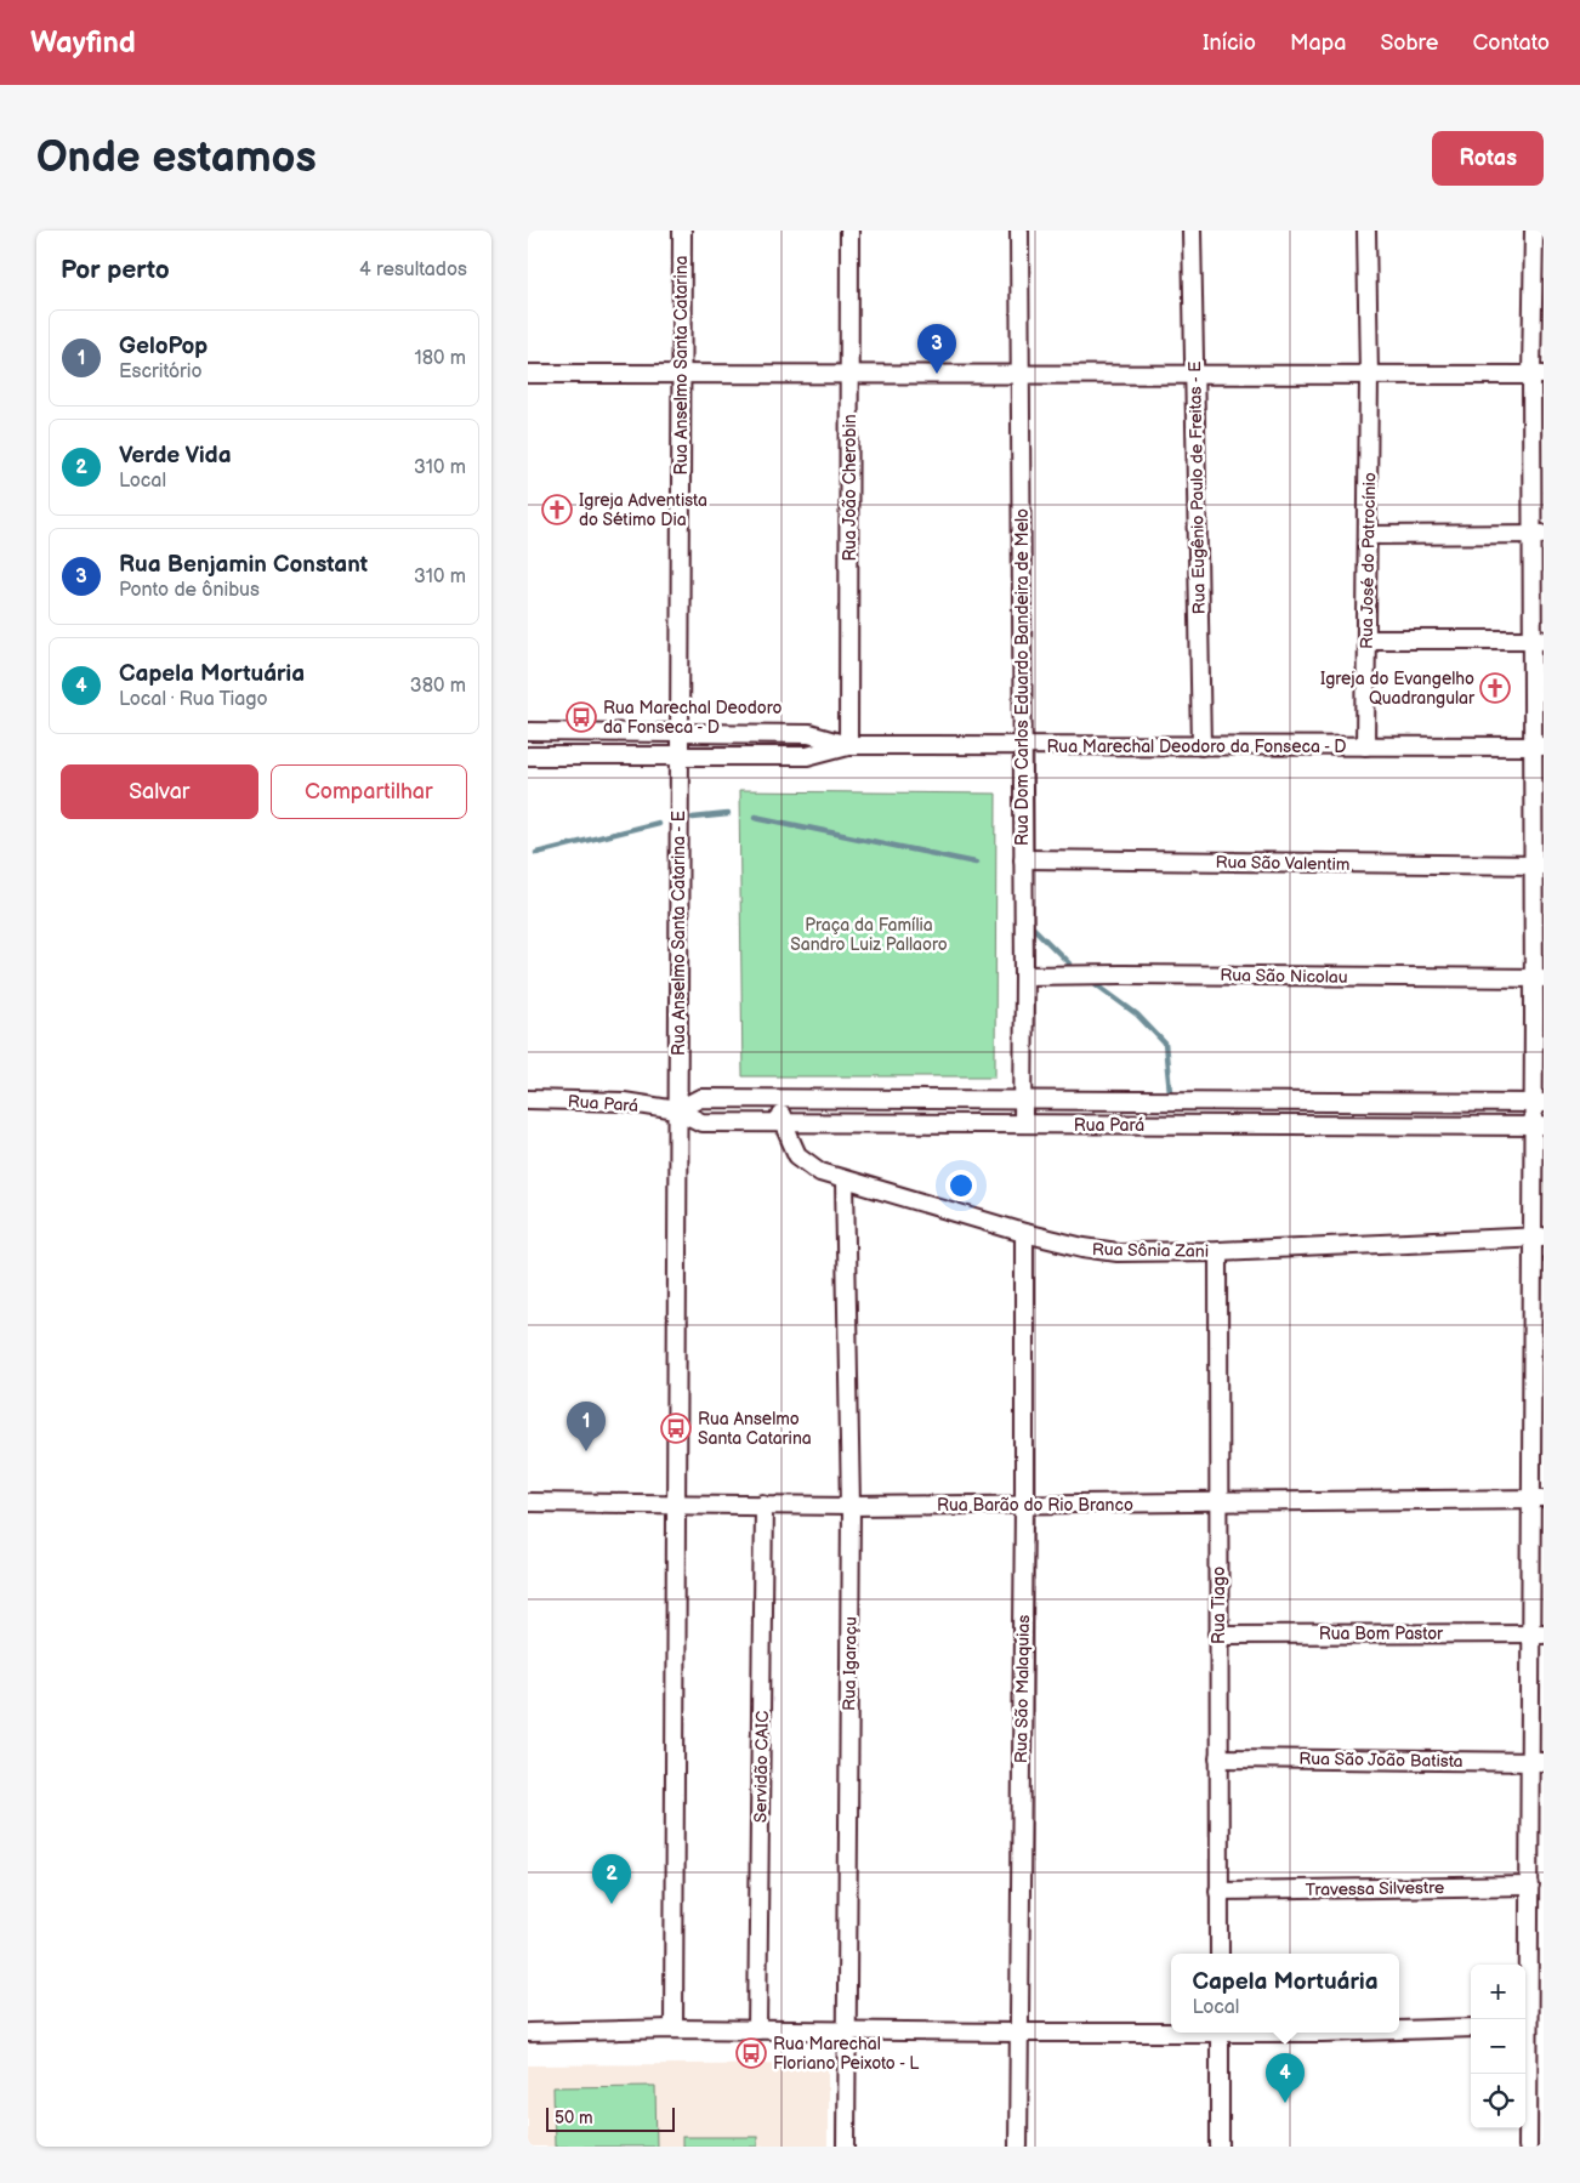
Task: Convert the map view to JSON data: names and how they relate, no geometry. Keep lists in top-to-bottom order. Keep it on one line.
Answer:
{"streets":{"street":["Rua Anselmo Santa Catarina","Rua João Cherobin","Rua Eugênio Paulo de Freitas - E","Rua José do Patrocínio","Rua Dom Carlos Eduardo Bandeira de Melo","Rua Marechal Deodoro da Fonseca - D","Rua São Valentim","Rua Anselmo Santa Catarina - E","Rua São Nicolau","Rua Pará","Rua Sônia Zani","Rua Barão do Rio Branco","Rua Tiago","Rua Bom Pastor","Rua Igaraçu","Rua São Malaquias","Rua São João Batista","Servidão CAIC","Travessa Silvestre"]},"crossings":[["Rua Anselmo Santa Catarina","Rua Marechal Deodoro da Fonseca - D"],["Rua Anselmo Santa Catarina","Rua Anselmo Santa Catarina - E"],["Rua João Cherobin","Rua Marechal Deodoro da Fonseca - D"],["Rua Eugênio Paulo de Freitas - E","Rua Marechal Deodoro da Fonseca - D"],["Rua José do Patrocínio","Rua Marechal Deodoro da Fonseca - D"],["Rua Dom Carlos Eduardo Bandeira de Melo","Rua Marechal Deodoro da Fonseca - D"],["Rua Dom Carlos Eduardo Bandeira de Melo","Rua São Valentim"],["Rua Dom Carlos Eduardo Bandeira de Melo","Rua São Nicolau"],["Rua Dom Carlos Eduardo Bandeira de Melo","Rua Pará"],["Rua Marechal Deodoro da Fonseca - D","Rua Anselmo Santa Catarina - E"],["Rua Anselmo Santa Catarina - E","Rua Pará"],["Rua Pará","Rua Sônia Zani"],["Rua Sônia Zani","Rua Tiago"],["Rua Sônia Zani","Rua Igaraçu"],["Rua Sônia Zani","Rua São Malaquias"],["Rua Barão do Rio Branco","Rua Tiago"],["Rua Barão do Rio Branco","Rua Igaraçu"],["Rua Barão do Rio Branco","Rua São Malaquias"],["Rua Barão do Rio Branco","Servidão CAIC"],["Rua Tiago","Rua Bom Pastor"],["Rua Tiago","Rua São João Batista"],["Rua Tiago","Travessa Silvestre"]],"parks":["Praça da Família Sandro Luiz Pallaoro"],"places":{"church":["Igreja Adventista do Sétimo Dia","Igreja do Evangelho Quadrangular"],"bus stop":["Rua Marechal Deodoro da Fonseca - D","Rua Anselmo Santa Catarina","Rua Marechal Floriano Peixoto - L"]},"scale_bar":"50 m","page":{"header":"Wayfind","nav":["Início","Mapa","Sobre","Contato"],"buttons":["Rotas",["Salvar","Compartilhar"]],"title":"Onde estamos","heading":["Por perto","4 resultados"],"list":[{"mark":"1","name":"GeloPop","note":"Escritório","value":"180 m"},{"mark":"2","name":"Verde Vida","note":"Local","value":"310 m"},{"mark":"3","name":"Rua Benjamin Constant","note":"Ponto de ônibus","value":"310 m"},{"mark":"4","name":"Capela Mortuária","note":"Local · Rua Tiago","value":"380 m"}],"pins":["3","1","2","4"],"popup":["Capela Mortuária","Local"],"map_buttons":["+","−"],"scale":"50 m"}}
